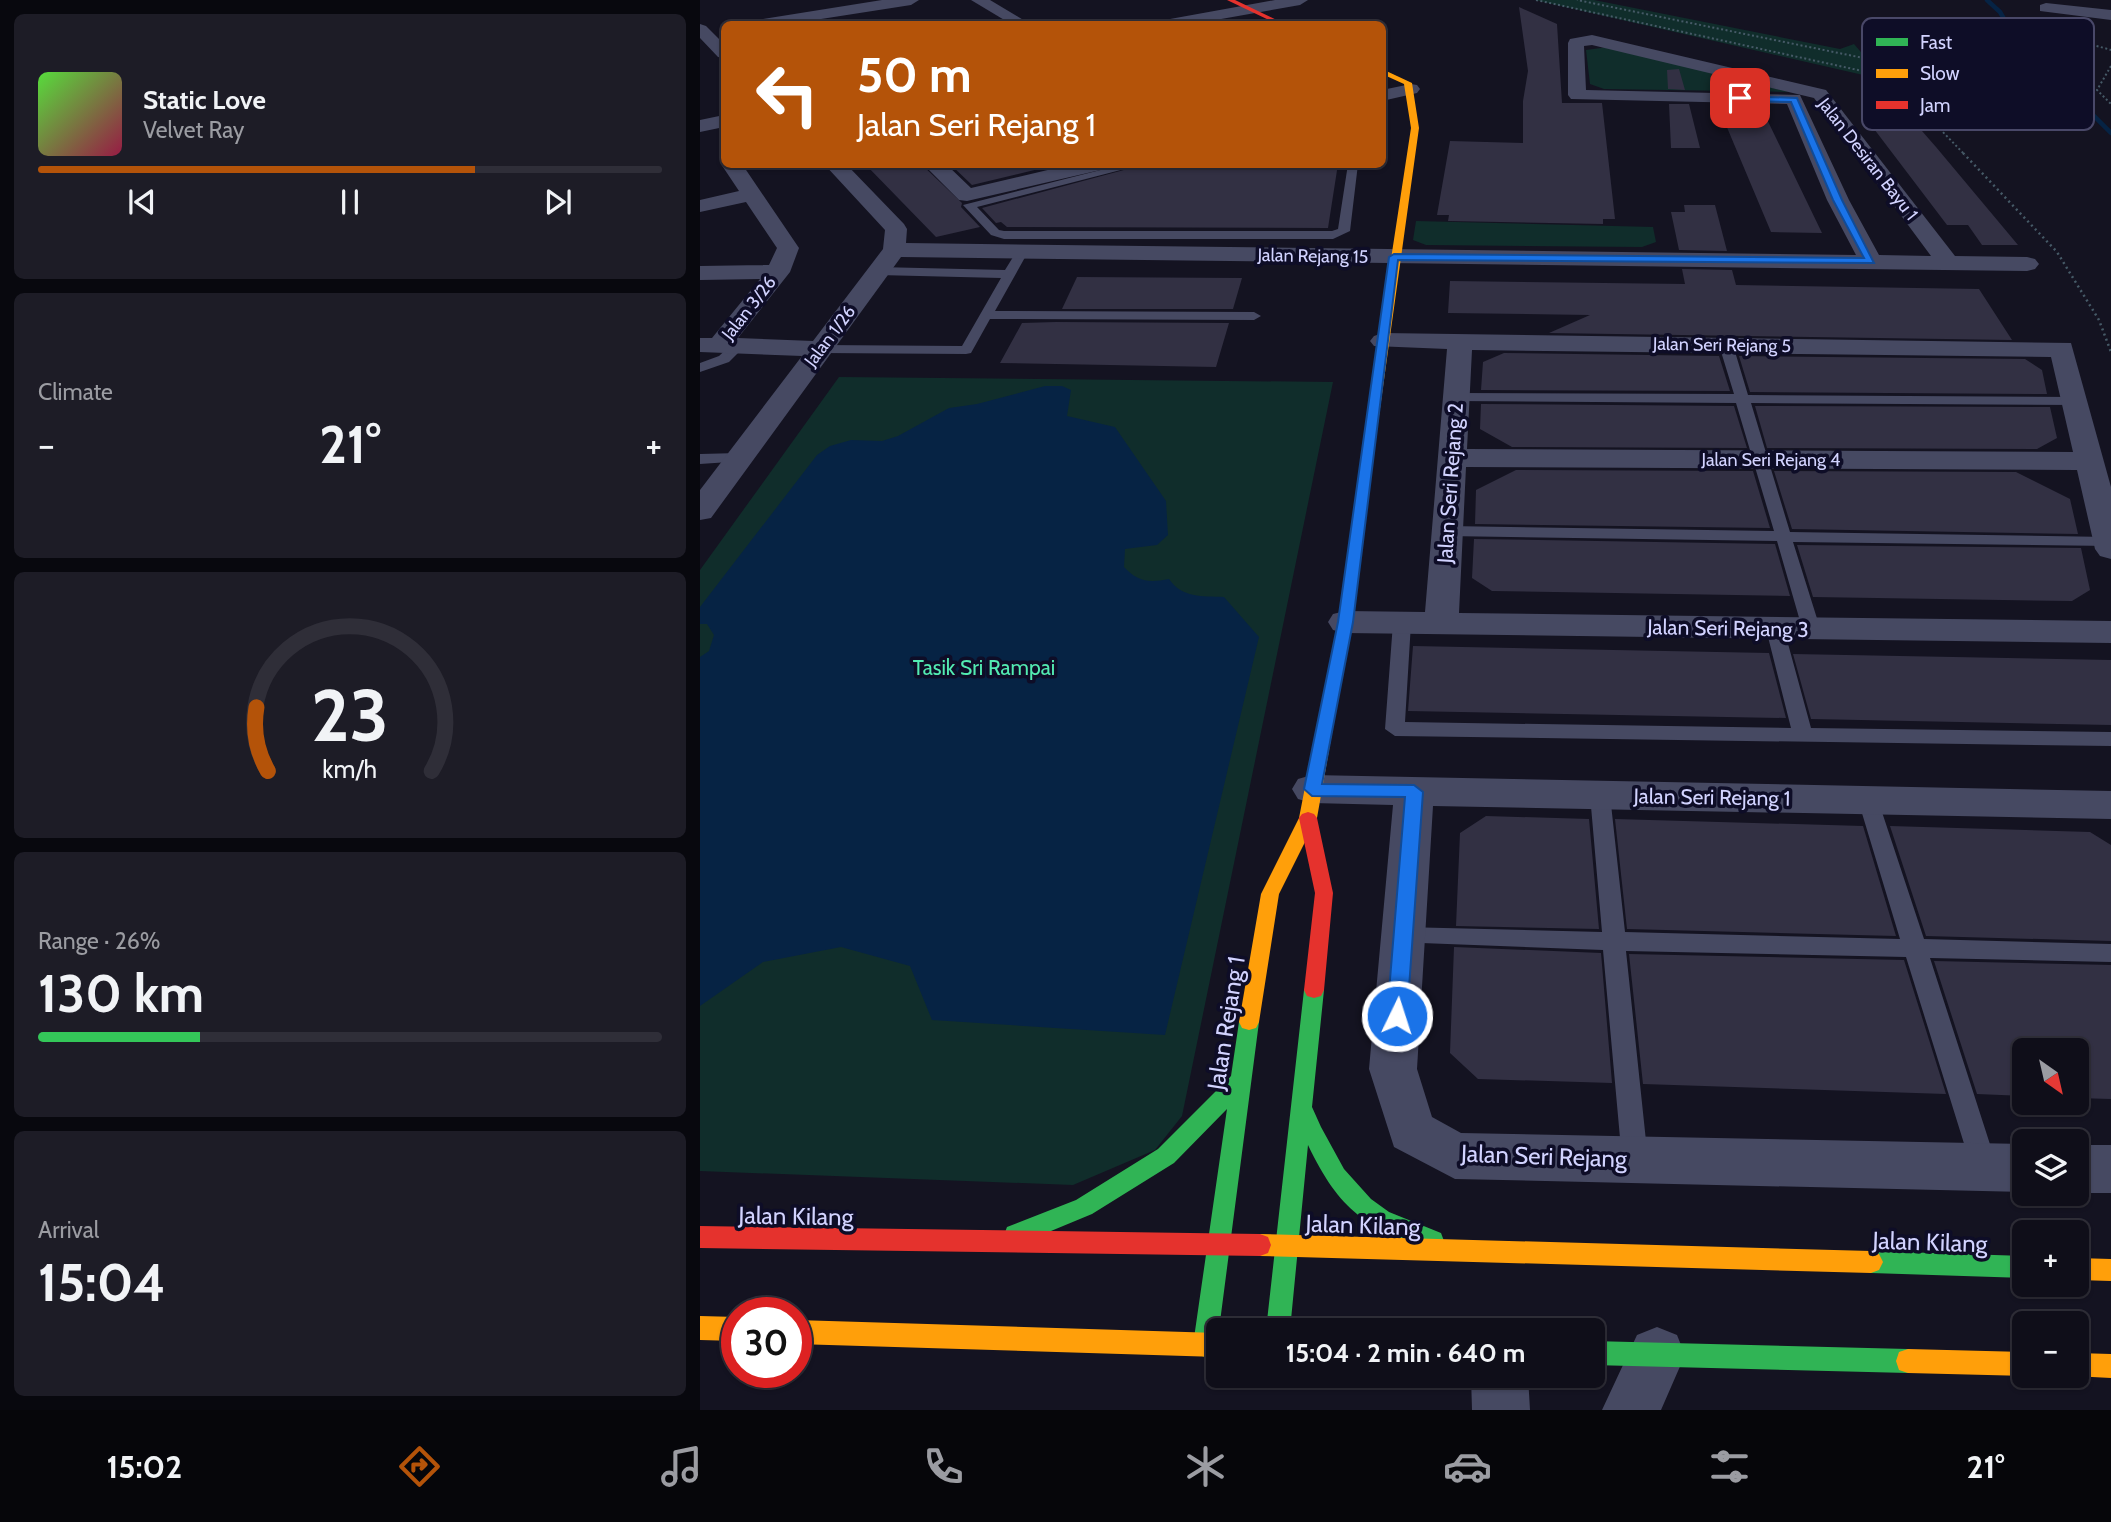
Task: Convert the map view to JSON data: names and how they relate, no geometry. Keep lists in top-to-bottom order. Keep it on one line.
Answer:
{"streets":{"street":["Jalan Desiran Bayu 1","Jalan Rejang 15","Jalan 3/26","Jalan 1/26","Jalan Seri Rejang 5","Jalan Seri Rejang 4","Jalan Seri Rejang 2","Jalan Seri Rejang 3","Jalan Seri Rejang 1","Jalan Rejang 1","Jalan Seri Rejang","Jalan Kilang"]},"crossings":[["Jalan Desiran Bayu 1","Jalan Rejang 15"],["Jalan Rejang 15","Jalan 1/26"],["Jalan Rejang 15","Jalan Rejang 1"],["Jalan Seri Rejang 5","Jalan Seri Rejang 2"],["Jalan Seri Rejang 5","Jalan Rejang 1"],["Jalan Seri Rejang 4","Jalan Seri Rejang 2"],["Jalan Seri Rejang 2","Jalan Seri Rejang 3"],["Jalan Seri Rejang 3","Jalan Rejang 1"],["Jalan Seri Rejang 1","Jalan Rejang 1"],["Jalan Seri Rejang 1","Jalan Seri Rejang"],["Jalan Rejang 1","Jalan Kilang"]],"parks":["Tasik Sri Rampai"],"legend":["Fast","Slow","Jam"],"north":"bottom right","page":{"turn":["50 m","Jalan Seri Rejang 1"],"song":["Static Love","Velvet Ray"],"tile":["Climate",["Range · 26%","130 km"],["Arrival","15:04"]],"heat":["−","21°","+"],"map_buttons":["+","−"],"limit":"30","trip":"15:04 · 2 min · 640 m","tabs":["15:02","21°"],"gauge":["23","km/h"]}}
